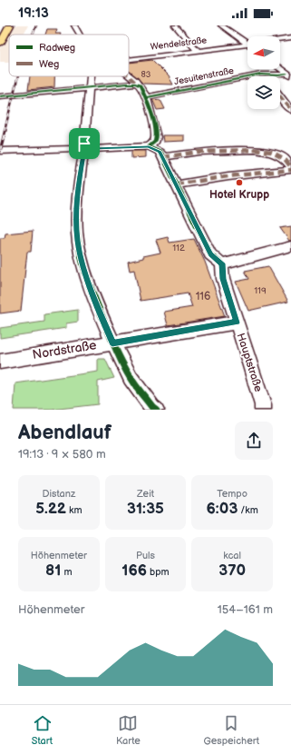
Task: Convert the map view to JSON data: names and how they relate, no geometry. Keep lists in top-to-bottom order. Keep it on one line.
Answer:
{"streets":{"street":["Wendelstraße","Jesuitenstraße","Nordstraße","Hauptstraße"]},"crossings":[["Nordstraße","Hauptstraße"]],"places":["Hotel Krupp"],"house_numbers":["83","112","119","116"],"legend":["Radweg","Weg"],"north":"left","page":{"status":"19:13","heading":["Abendlauf","19:13 · 9 × 580 m"],"stats":[["Distanz","5.22 km"],["Zeit","31:35"],["Tempo","6:03 /km"],["Höhenmeter","81 m"],["Puls","166 bpm"],["kcal","370"]],"chart":["Höhenmeter","154–161 m"],"tabs":["Start","Karte","Gespeichert"]}}
